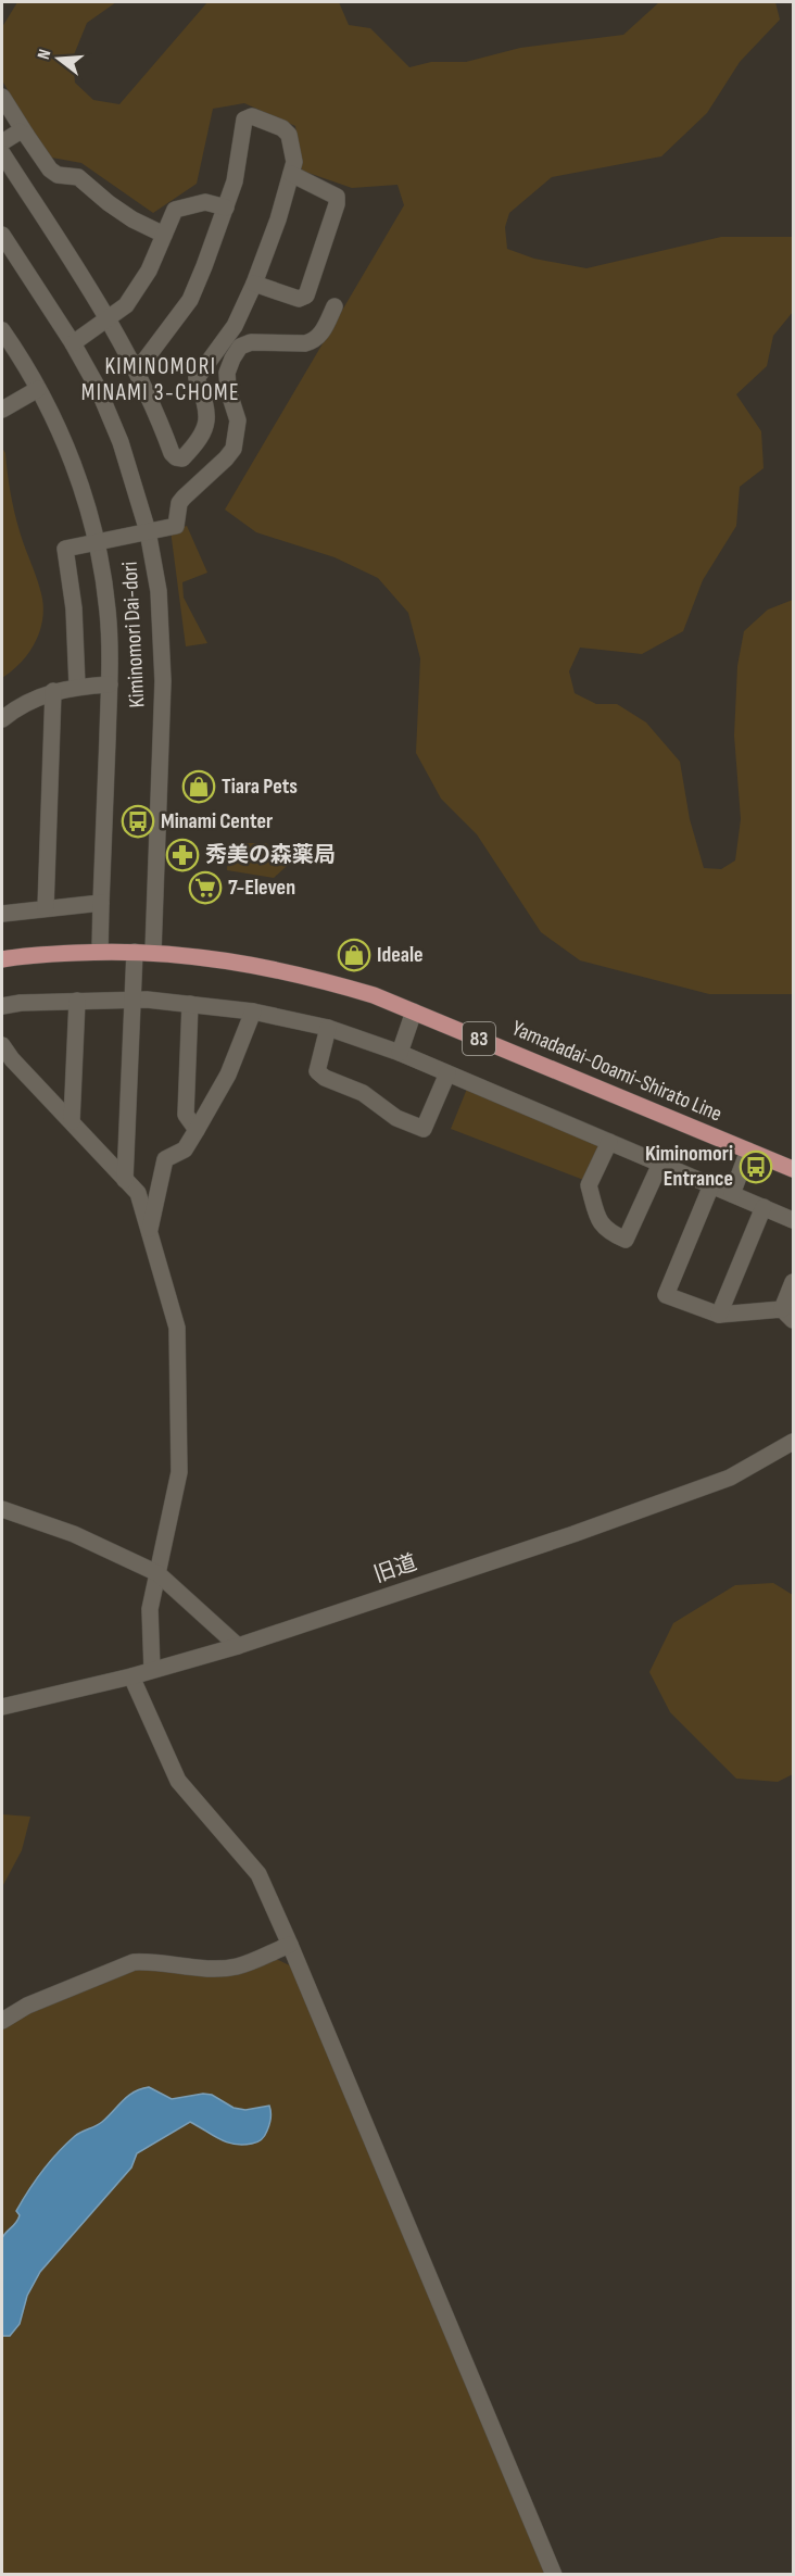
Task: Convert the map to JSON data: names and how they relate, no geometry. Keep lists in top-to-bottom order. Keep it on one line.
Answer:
{"streets":{"main road":["83","Yamadadai-Ooami-Shirato Line"],"street":["Kiminomori Dai-dori","旧道"]},"crossings":[["Kiminomori Dai-dori","Yamadadai-Ooami-Shirato Line"]],"districts":["KIMINOMORI MINAMI 3-CHOME"],"places":{"shop":["Tiara Pets","Ideale"],"bus stop":["Minami Center","Kiminomori Entrance"],"pharmacy":["秀美の森薬局"],"supermarket":["7-Eleven"]},"north":"left"}
